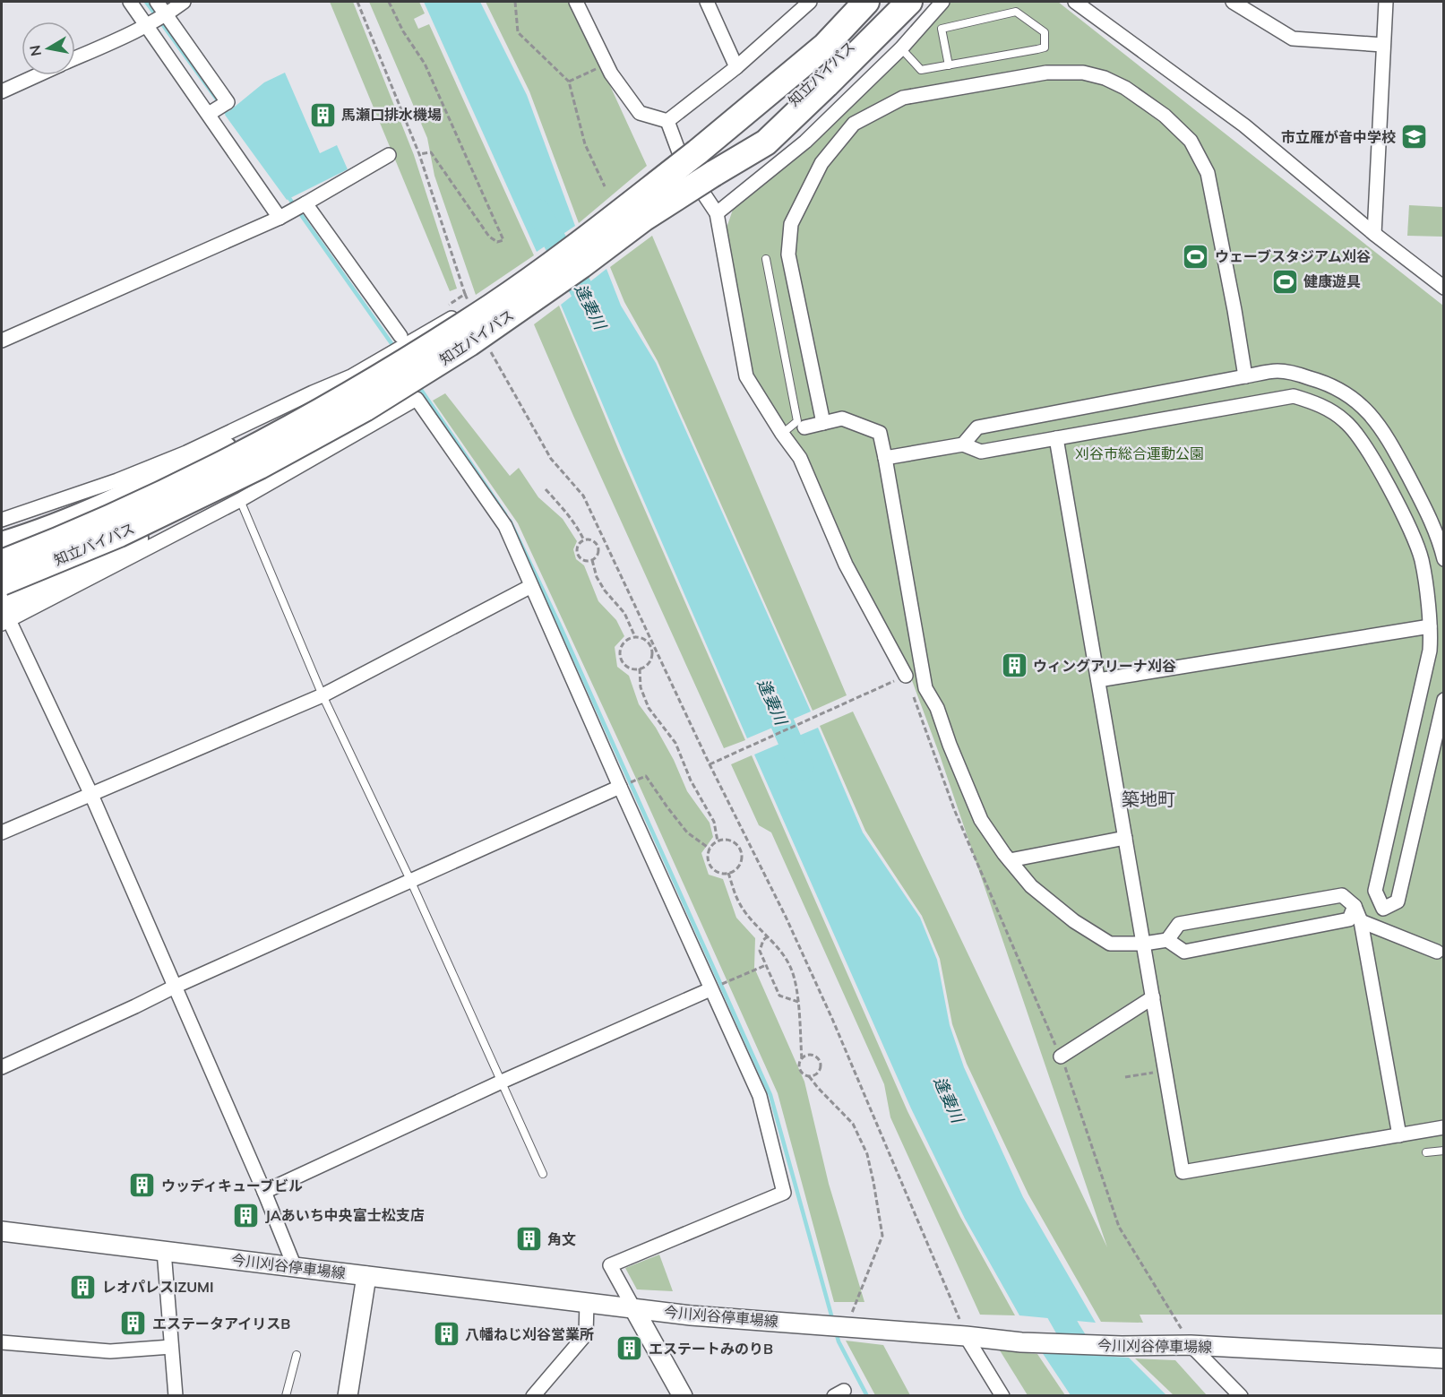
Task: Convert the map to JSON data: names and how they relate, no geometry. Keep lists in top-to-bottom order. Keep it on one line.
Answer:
{"streets":{"highway":["知立バイパス"],"main road":["今川刈谷停車場線"]},"districts":["築地町"],"water":["逢妻川"],"parks":["刈谷市総合運動公園"],"places":{"building":["馬瀬口排水機場","ウィングアリーナ刈谷","ウッディキューブビル","JAあいち中央富士松支店","角文","レオパレスIZUMI","エステータアイリスB","八幡ねじ刈谷営業所","エステートみのりB"],"school or university":["市立雁が音中学校"],"sports":["ウェーブスタジアム刈谷","健康遊具"]},"north":"left"}
